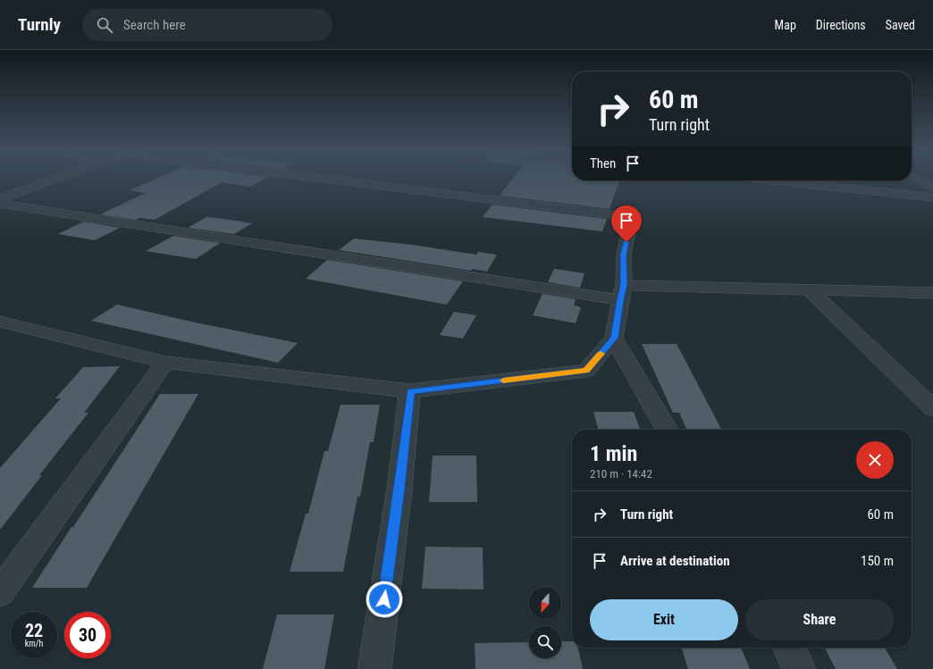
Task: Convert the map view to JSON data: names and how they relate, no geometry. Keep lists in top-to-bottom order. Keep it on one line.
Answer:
{"north":"bottom","page":{"header":"Turnly","search":"Search here","nav":["Map","Directions","Saved"],"turn":["60 m","Turn right"],"then":"Then","heading":["1 min","210 m · 14:42"],"list":[{"name":"Turn right","value":"60 m"},{"name":"Arrive at destination","value":"150 m"}],"buttons":["Exit","Share"],"speed":"22 km/h","limit":"30"}}
